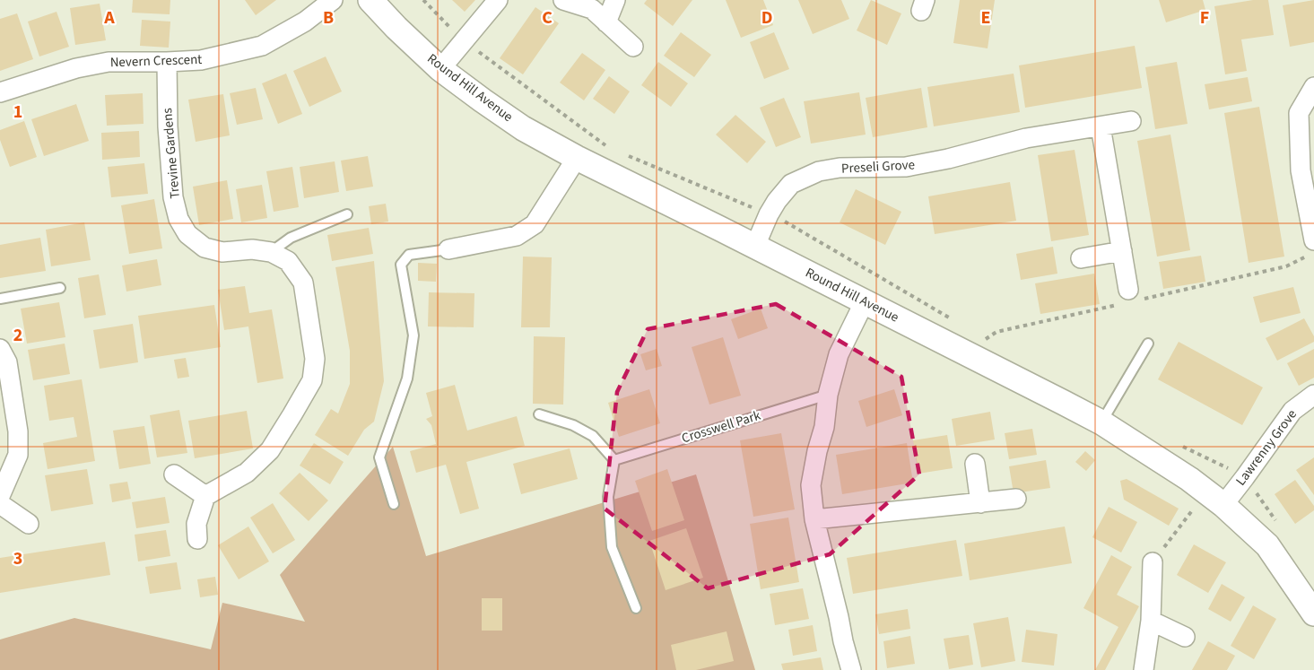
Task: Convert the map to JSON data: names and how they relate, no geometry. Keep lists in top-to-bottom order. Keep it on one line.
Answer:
{"streets":{"street":["Nevern Crescent","Round Hill Avenue","Trevine Gardens","Preseli Grove","Lawrenny Grove"],"lane":["Crosswell Park"]},"crossings":[["Nevern Crescent","Trevine Gardens"],["Round Hill Avenue","Preseli Grove"],["Round Hill Avenue","Lawrenny Grove"]],"grid":{"columns":["A","B","C","D","E","F"],"rows":["1","2","3"]}}
